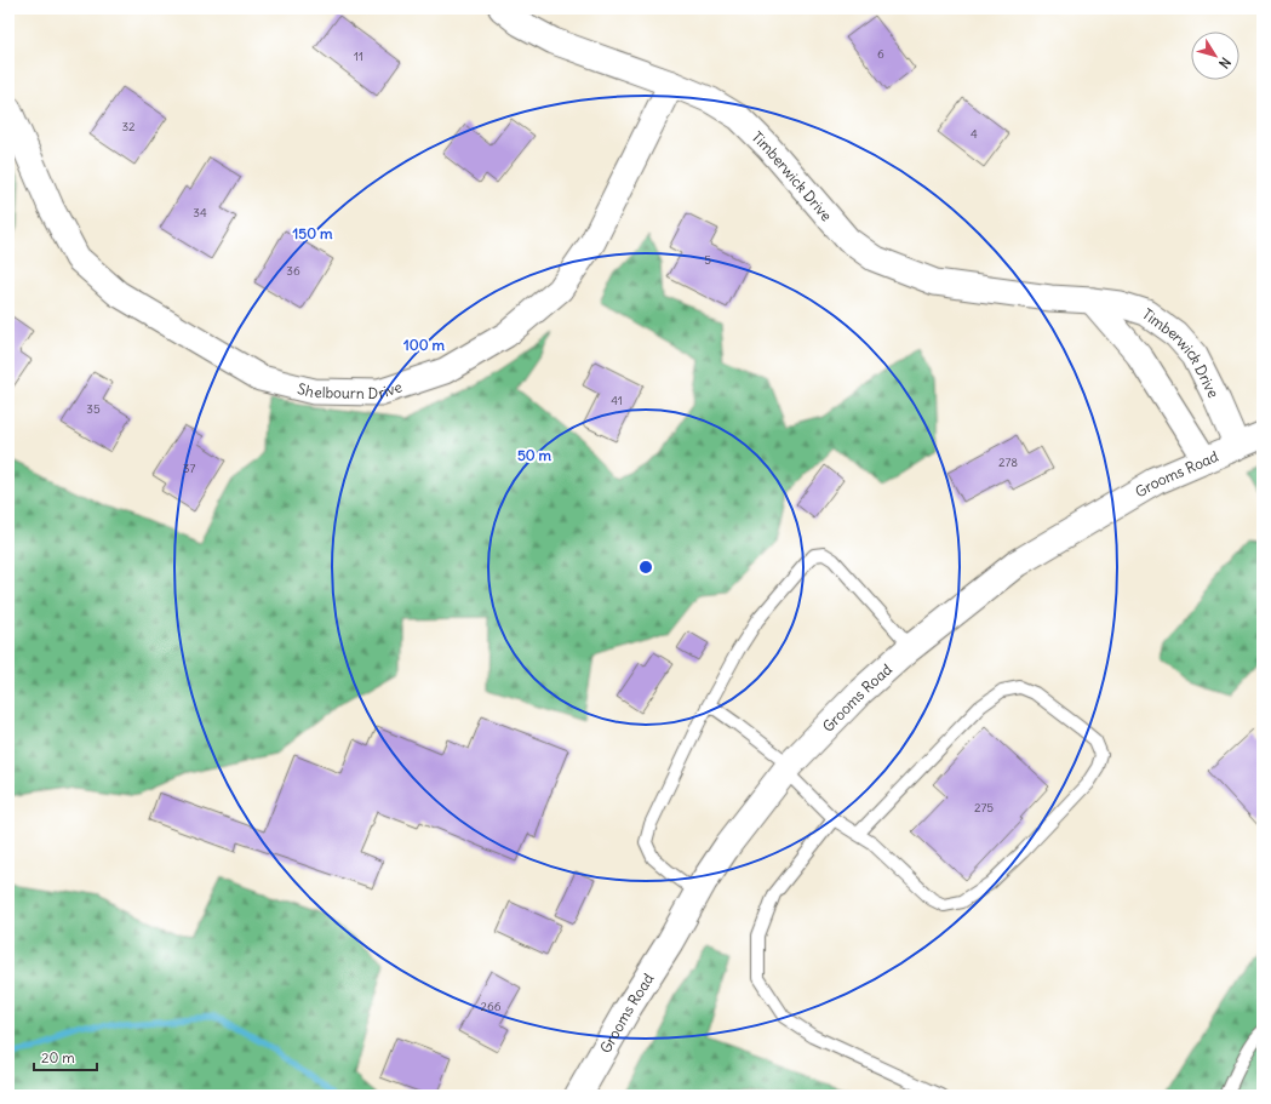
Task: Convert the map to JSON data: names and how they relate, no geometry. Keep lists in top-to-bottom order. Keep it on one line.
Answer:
{"streets":{"street":["Timberwick Drive","Shelbourn Drive","Grooms Road"]},"crossings":[["Timberwick Drive","Shelbourn Drive"],["Timberwick Drive","Grooms Road"]],"house_numbers":["6","11","32","4","34","5","36","41","35","278","37","275","266"],"scale_bar":"20 m","north":"bottom right","rings":["150 m","100 m","50 m"]}
